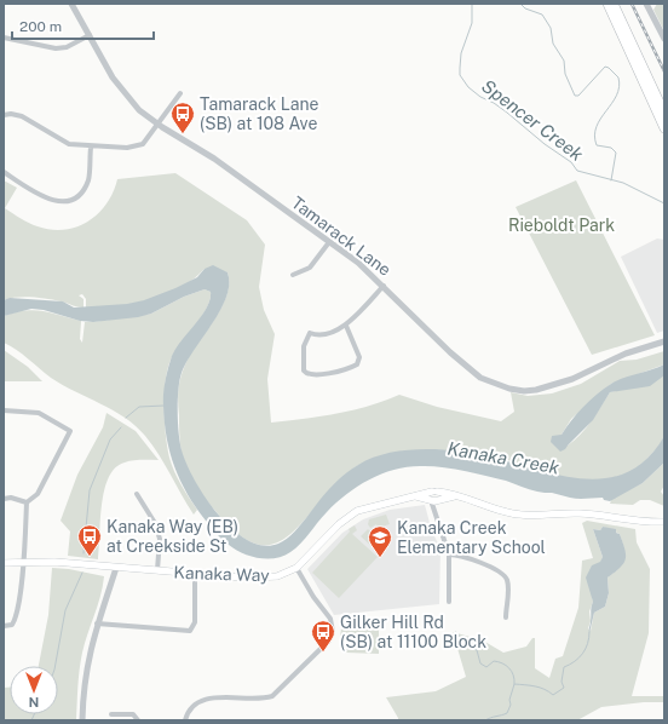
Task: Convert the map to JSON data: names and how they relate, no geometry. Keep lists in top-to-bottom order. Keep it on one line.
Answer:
{"streets":{"main road":["Kanaka Way"],"street":["Tamarack Lane"]},"water":["Spencer Creek","Kanaka Creek"],"parks":["Rieboldt Park"],"places":{"bus stop":["Tamarack Lane (SB) at 108 Ave","Kanaka Way (EB) at Creekside St","Gilker Hill Rd (SB) at 11100 Block"],"school or university":["Kanaka Creek Elementary School"]},"scale_bar":"200 m","north":"bottom"}
